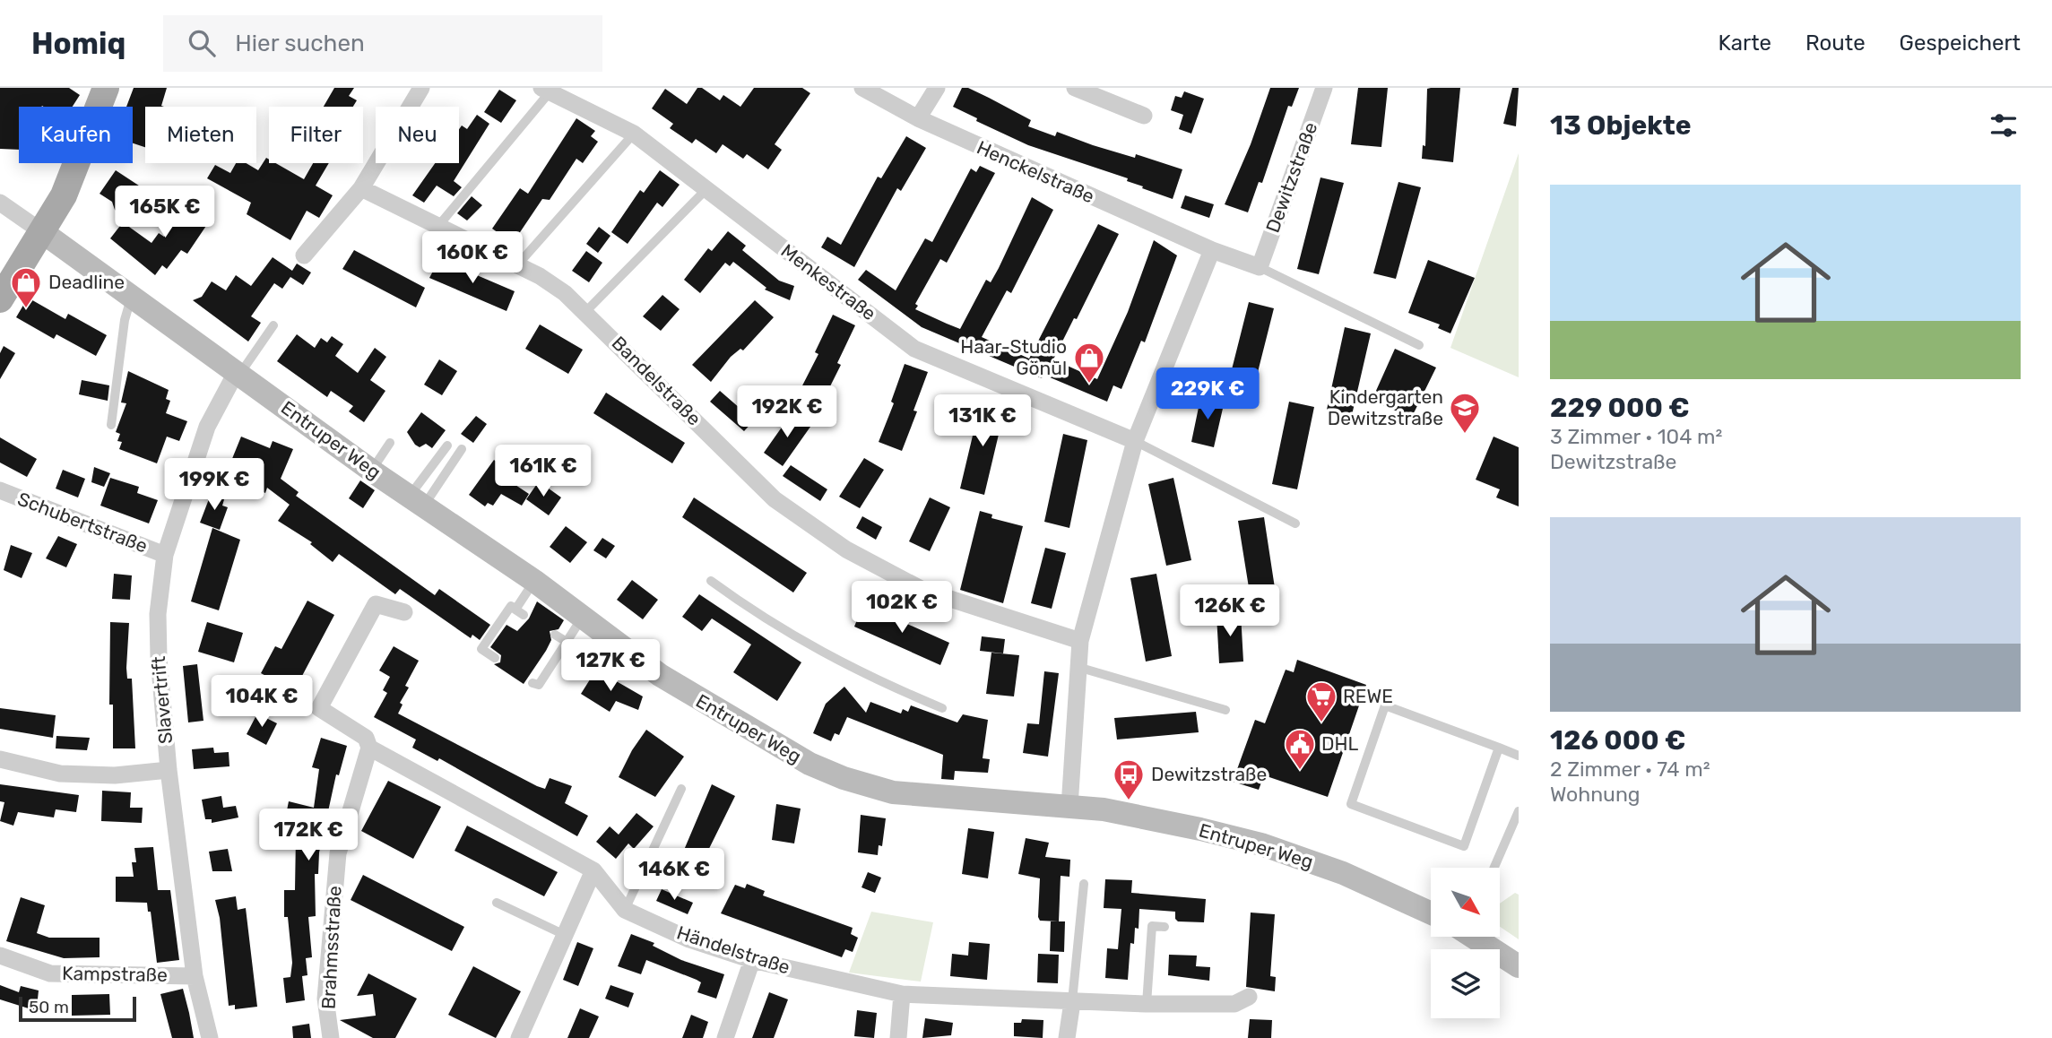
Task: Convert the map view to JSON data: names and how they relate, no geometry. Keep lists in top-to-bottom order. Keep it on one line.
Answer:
{"streets":{"main road":["Entruper Weg"],"street":["Henckelstraße","Dewitzstraße","Menkestraße","Bandelstraße","Schubertstraße","Slavertrift","Brahmsstraße","Händelstraße","Kampstraße"]},"crossings":[["Entruper Weg","Slavertrift"],["Schubertstraße","Slavertrift"],["Slavertrift","Kampstraße"],["Brahmsstraße","Händelstraße"]],"places":{"shop":["Deadline","Haar-Studio Gönül"],"school or university":["Kindergarten Dewitzstraße"],"supermarket":["REWE"],"public building":["DHL"],"bus stop":["Dewitzstraße"]},"scale_bar":"50 m","north":"bottom right","page":{"header":"Homiq","search":"Hier suchen","nav":["Karte","Route","Gespeichert"],"heading":"13 Objekte","chip":["Kaufen","Mieten","Filter","Neu"],"list":[{"name":"229 000 €","note":"3 Zimmer · 104 m² · Dewitzstraße"},{"name":"126 000 €","note":"2 Zimmer · 74 m² · Wohnung"}],"price":["165K €","160K €","229K €","192K €","131K €","161K €","199K €","102K €","126K €","127K €","104K €","172K €","146K €"],"scale":"50 m"}}
